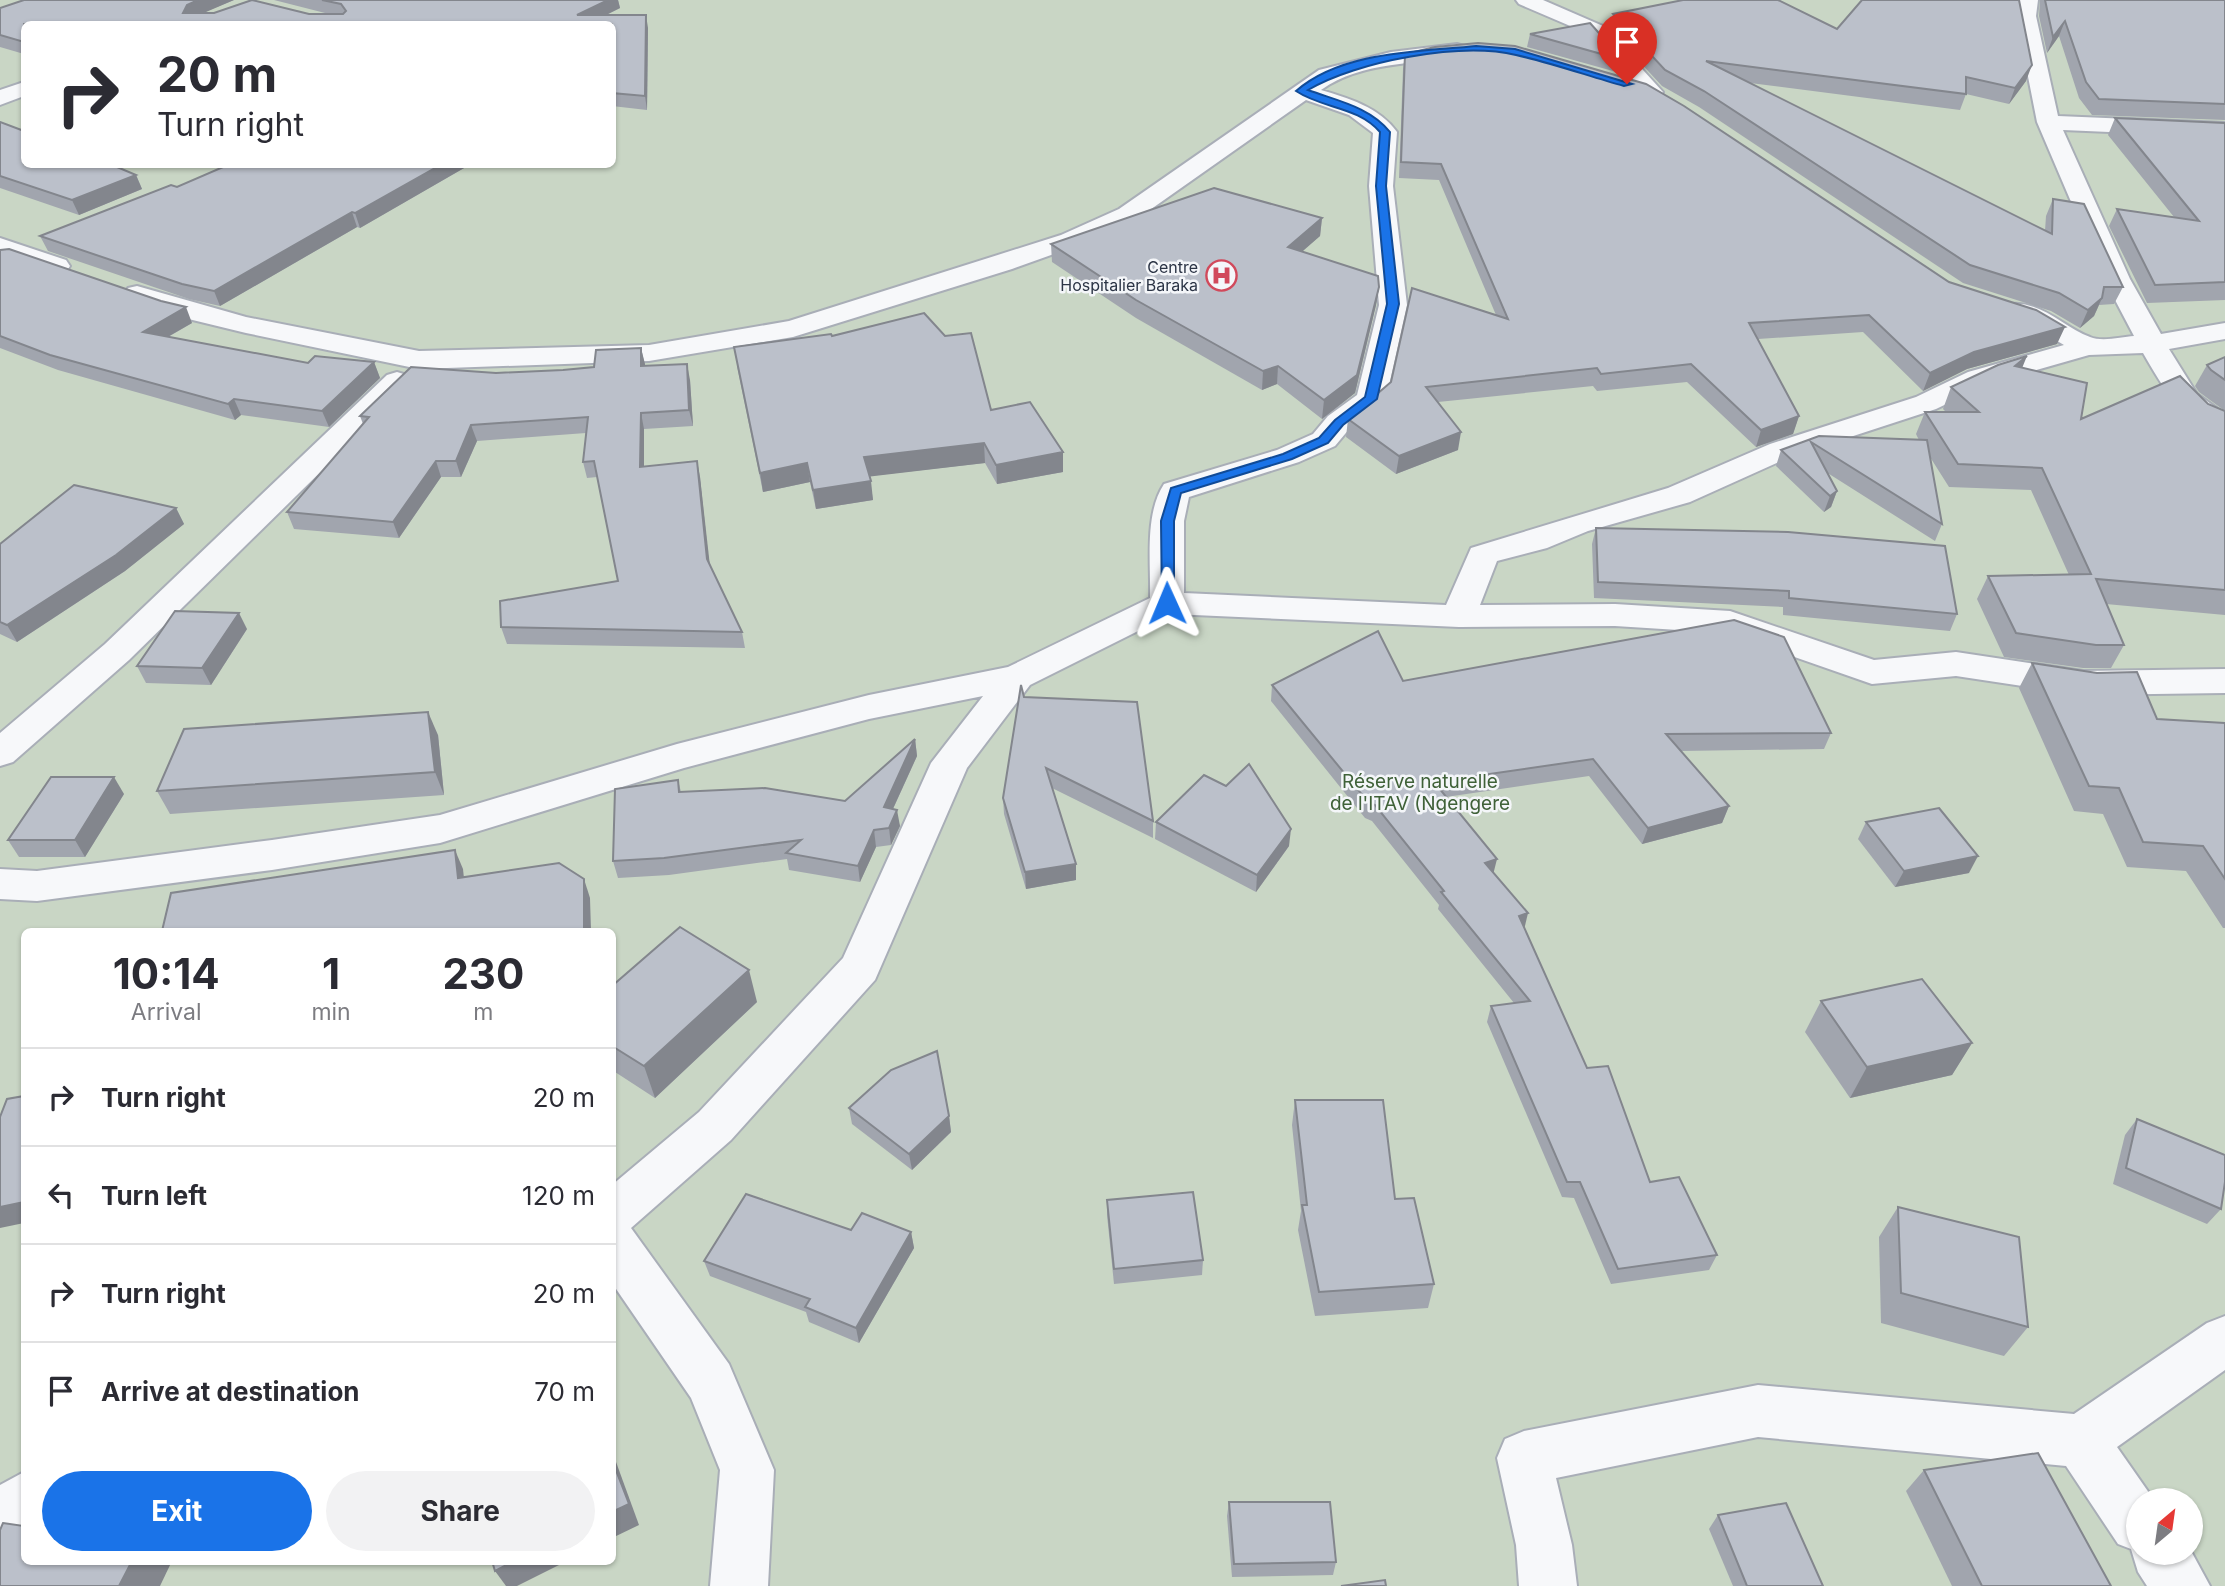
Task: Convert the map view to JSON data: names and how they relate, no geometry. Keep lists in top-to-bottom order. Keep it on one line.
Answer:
{"parks":["Réserve naturelle de l'ITAV (Ngengere"],"places":{"hospital":["Centre Hospitalier Baraka"]},"north":"top right","page":{"turn":["20 m","Turn right"],"eta":["10:14","Arrival","1","min","230","m"],"list":[{"name":"Turn right","value":"20 m"},{"name":"Turn left","value":"120 m"},{"name":"Turn right","value":"20 m"},{"name":"Arrive at destination","value":"70 m"}],"buttons":["Exit","Share"]}}
